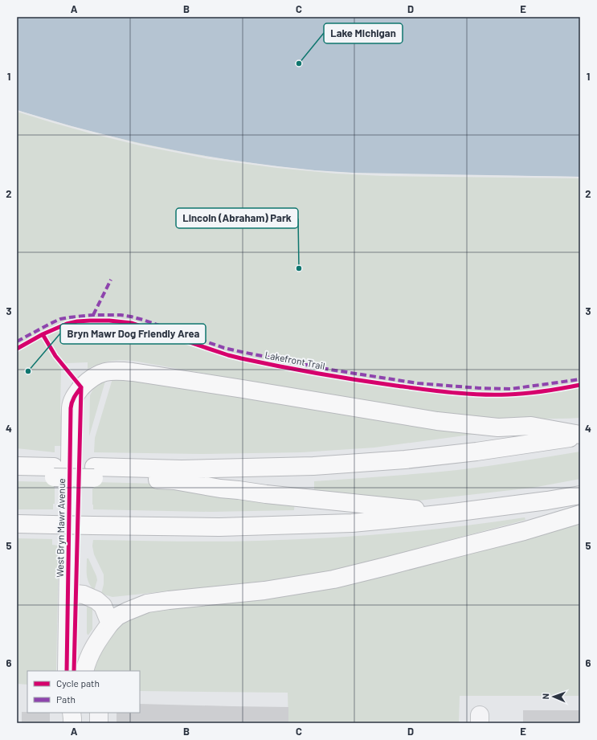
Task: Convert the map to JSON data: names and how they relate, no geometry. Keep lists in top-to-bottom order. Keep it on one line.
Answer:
{"streets":{"main road":["West Bryn Mawr Avenue"],"cycle path":["Lakefront Trail"]},"places":["Lake Michigan","Lincoln (Abraham) Park","Bryn Mawr Dog Friendly Area"],"legend":["Cycle path","Path"],"north":"left","grid":{"columns":["A","B","C","D","E"],"rows":["1","2","3","4","5","6"]}}
